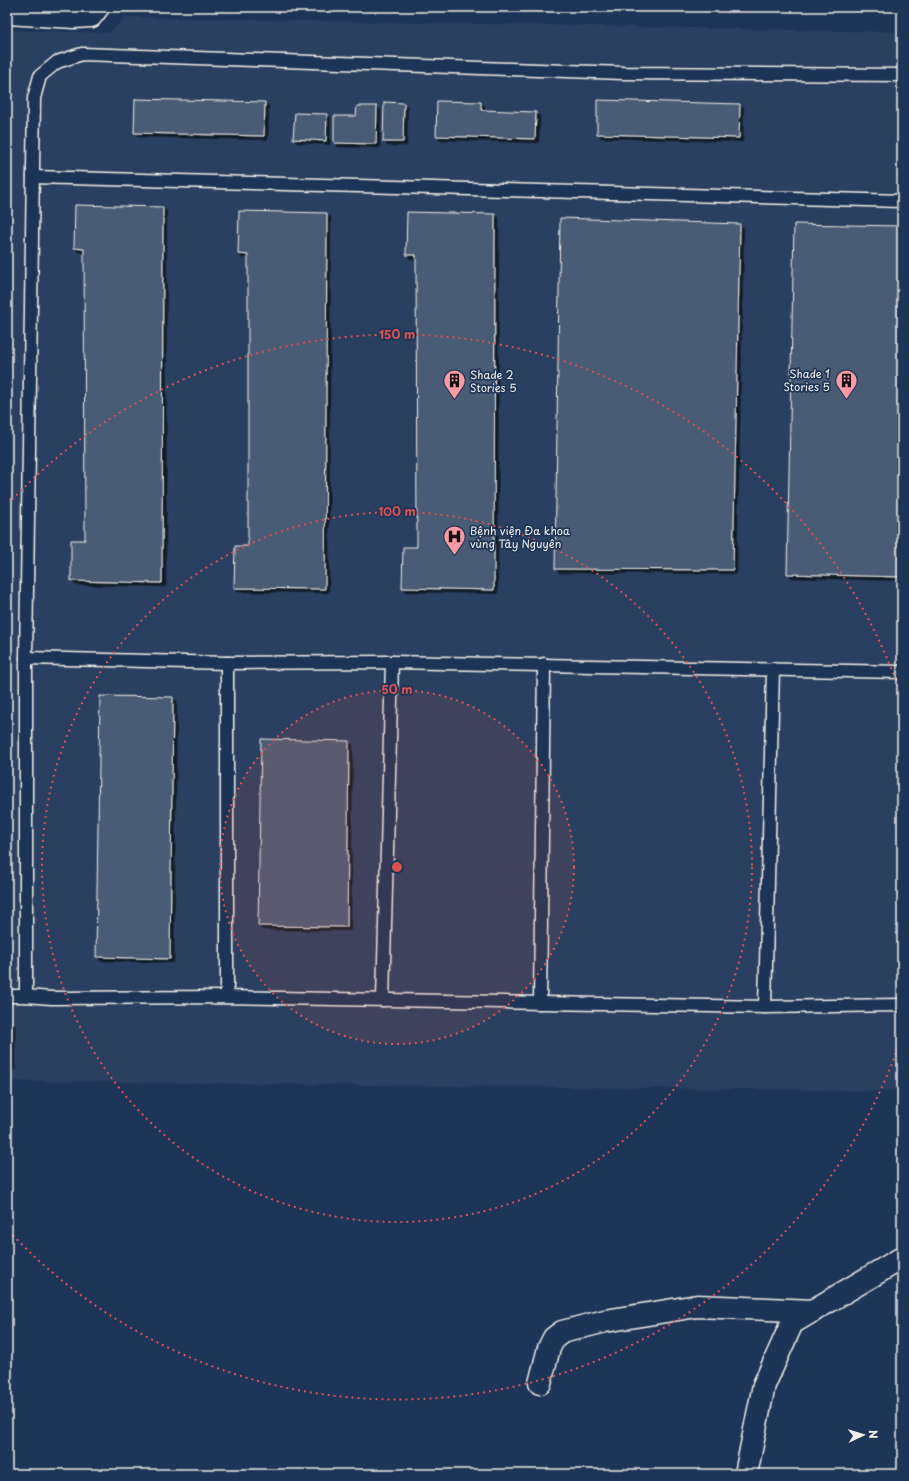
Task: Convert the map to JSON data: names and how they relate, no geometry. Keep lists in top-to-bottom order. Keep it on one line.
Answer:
{"places":{"building":["Shade 1 Stories 5","Shade 2 Stories 5"],"hospital":["Bệnh viện Đa khoa vùng Tây Nguyên"]},"north":"right","rings":["150 m","100 m","50 m"]}
